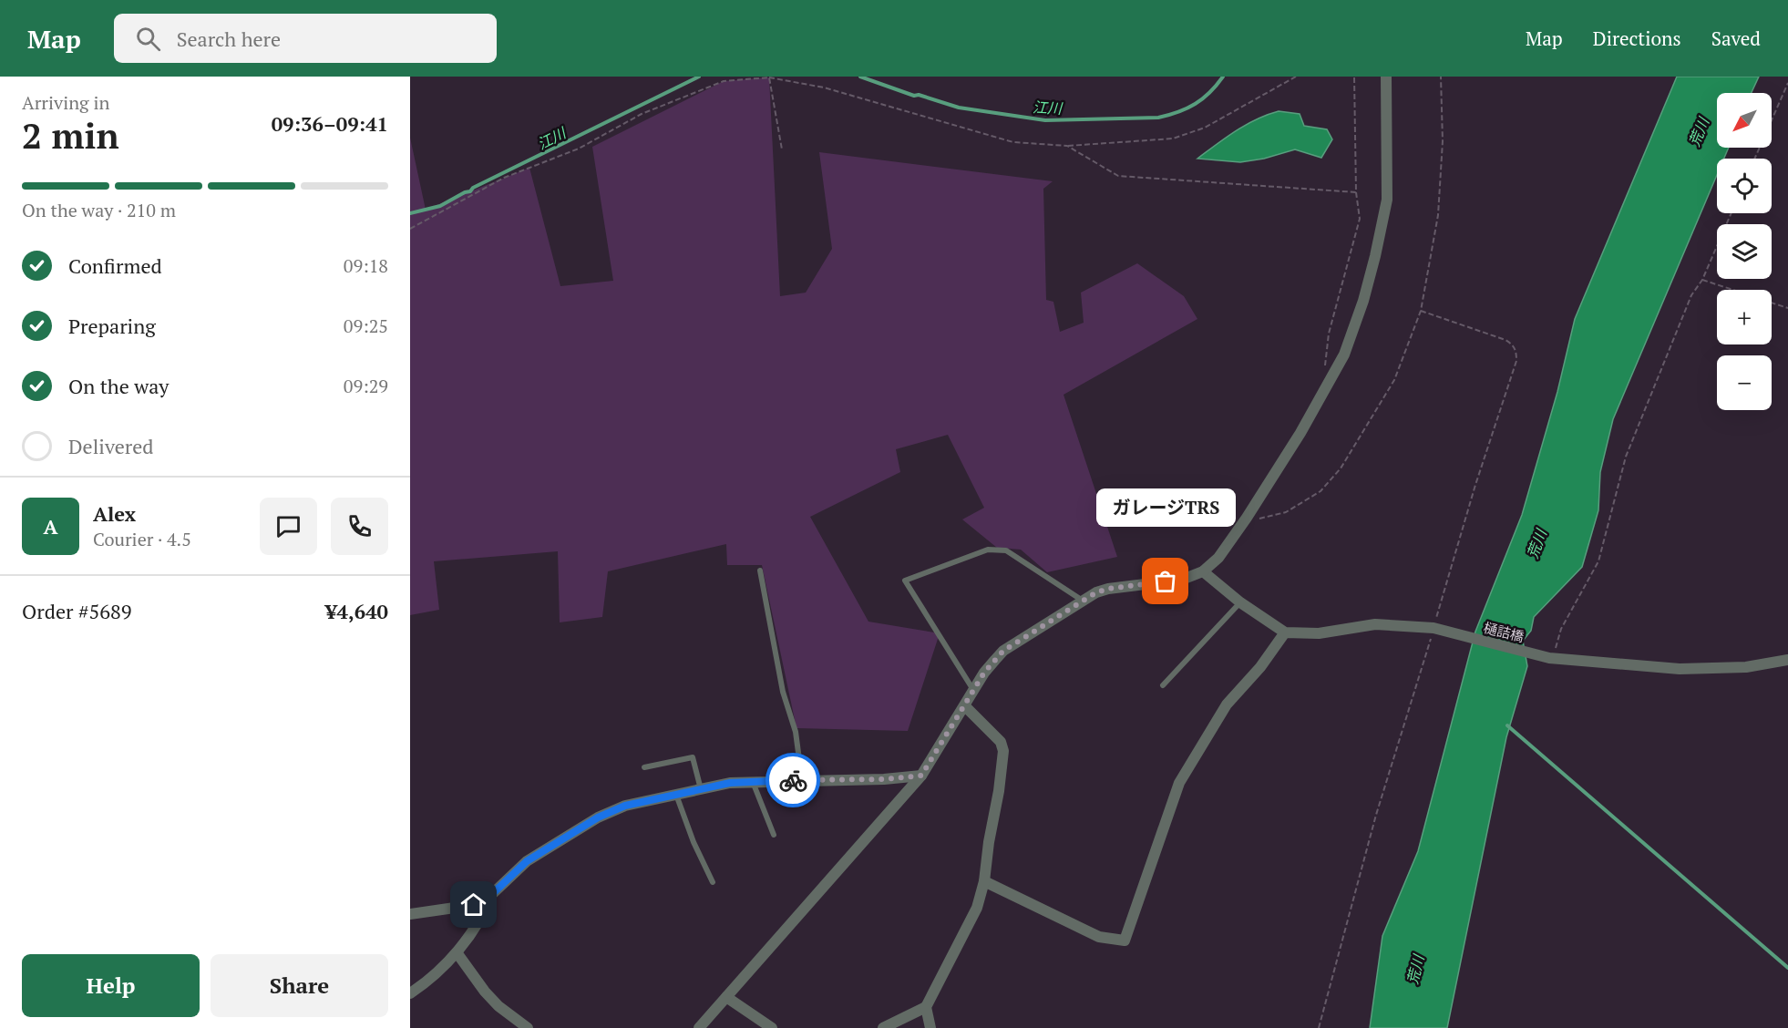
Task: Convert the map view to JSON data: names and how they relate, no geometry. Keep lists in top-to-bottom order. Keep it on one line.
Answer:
{"streets":{"street":["樋詰橋"]},"water":["江川","荒川"],"places":["ガレージTRS"],"north":"bottom left","page":{"header":"Map","search":"Search here","nav":["Map","Directions","Saved"],"heading":["2 min","Arriving in","09:36–09:41"],"panel":["Alex","Courier · 4.5","Order #5689","¥4,640"],"map_buttons":["+","−"],"bar":"On the way · 210 m","list":[["Confirmed","09:18"],["Preparing","09:25"],["On the way","09:29"],"Delivered"],"bubble":"ガレージTRS","round":"A","buttons":["Help","Share"]}}
